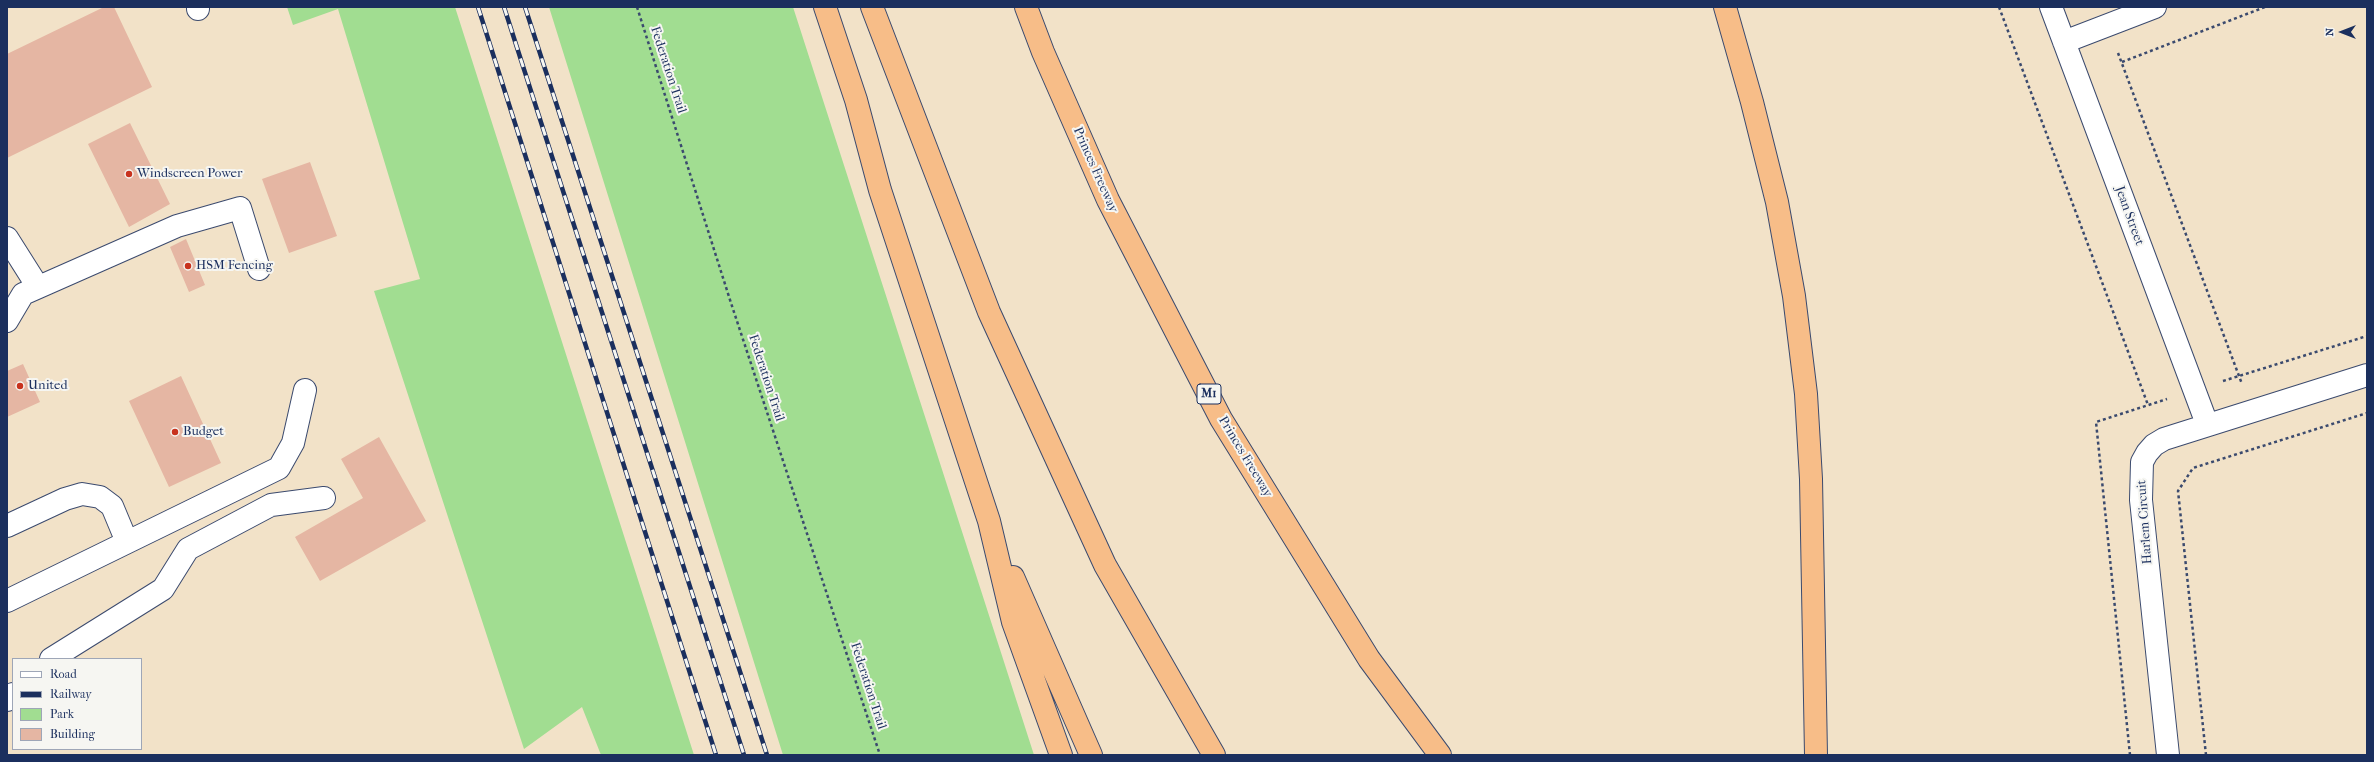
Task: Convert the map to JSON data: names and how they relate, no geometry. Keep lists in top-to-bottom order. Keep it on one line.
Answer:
{"streets":{"highway":["Princes Freeway","M1"],"street":["Jean Street","Harlem Circuit"],"path":["Federation Trail"]},"crossings":[["Jean Street","Harlem Circuit"]],"places":["Windscreen Power","HSM Fencing","United","Budget"],"legend":["Road","Railway","Park","Building"],"north":"left"}
